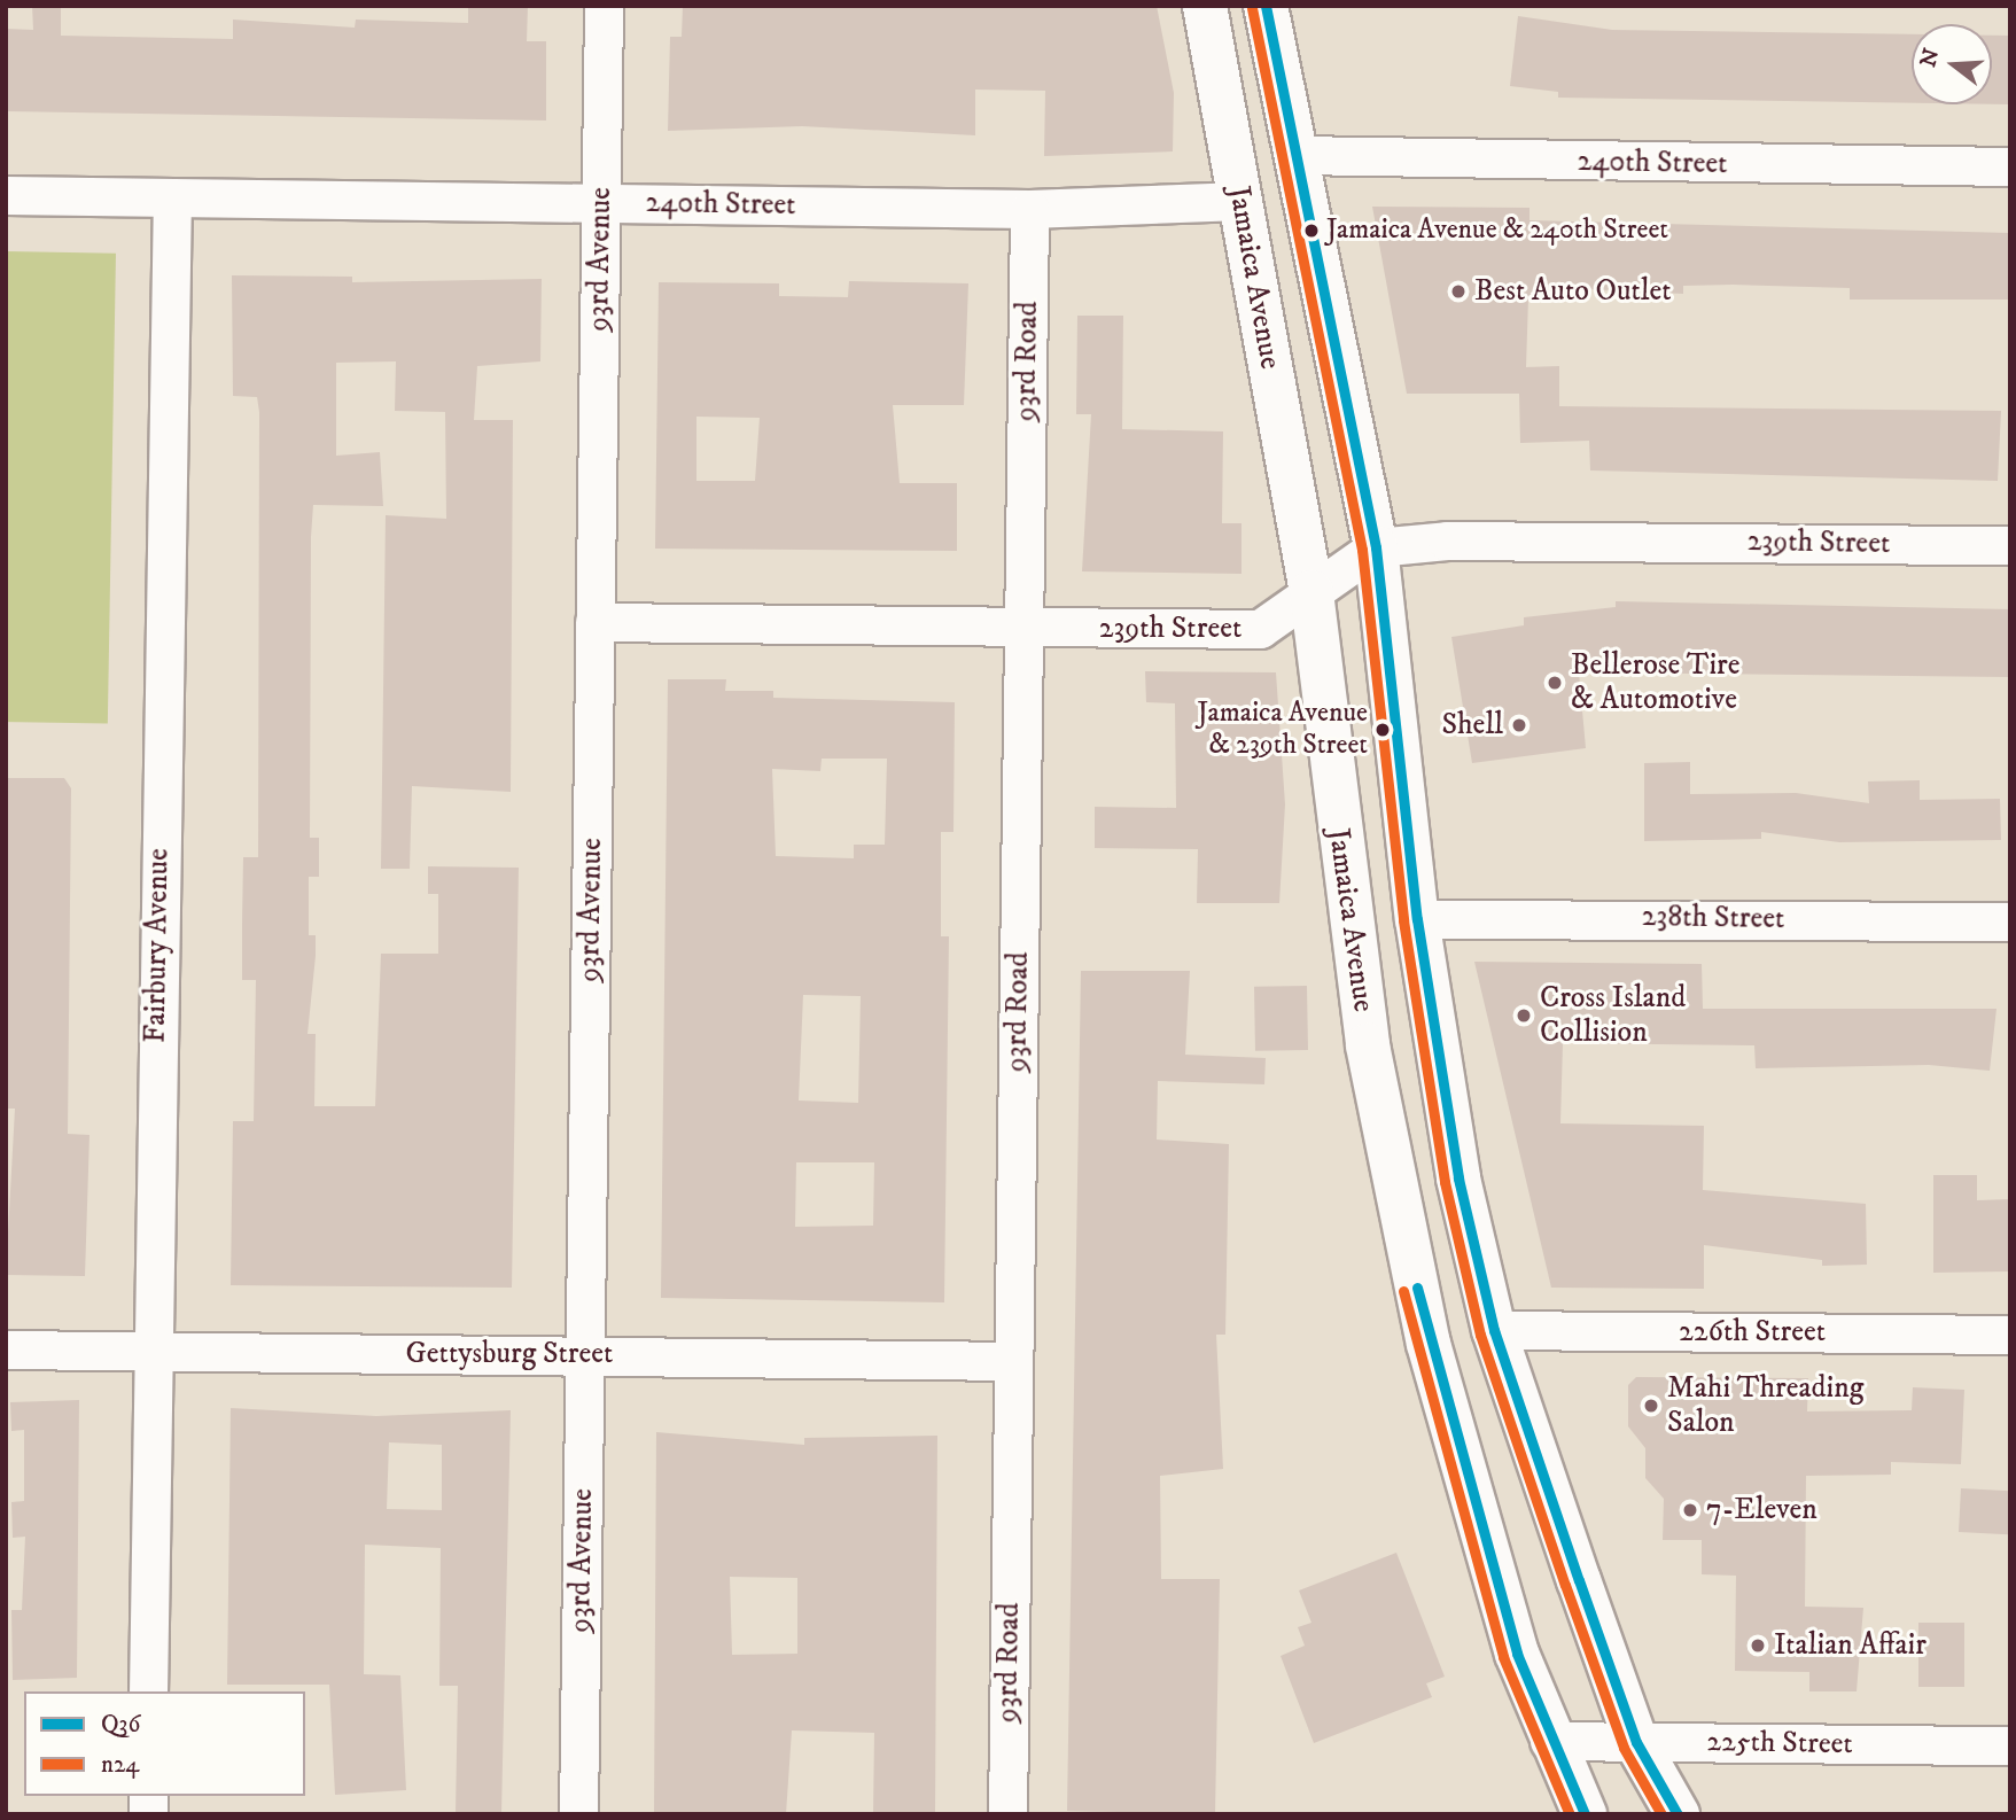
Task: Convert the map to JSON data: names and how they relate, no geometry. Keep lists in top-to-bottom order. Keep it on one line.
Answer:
{"streets":{"main road":["Jamaica Avenue"],"street":["240th Street","93rd Avenue","93rd Road","239th Street","238th Street","Fairbury Avenue","226th Street","Gettysburg Street","225th Street"]},"crossings":[["240th Street","93rd Avenue"],["240th Street","Jamaica Avenue"],["240th Street","93rd Road"],["240th Street","Fairbury Avenue"],["93rd Avenue","239th Street"],["93rd Avenue","Gettysburg Street"],["Jamaica Avenue","239th Street"],["Jamaica Avenue","238th Street"],["Jamaica Avenue","226th Street"],["Jamaica Avenue","225th Street"],["93rd Road","239th Street"],["93rd Road","Gettysburg Street"],["Fairbury Avenue","Gettysburg Street"]],"places":["Jamaica Avenue & 240th Street","Best Auto Outlet","Bellerose Tire & Automotive","Shell","Jamaica Avenue & 239th Street","Cross Island Collision","Mahi Threading Salon","7-Eleven","Italian Affair"],"lines":["transit line Q36","transit line n24"],"legend":["Q36","n24"],"north":"left"}
